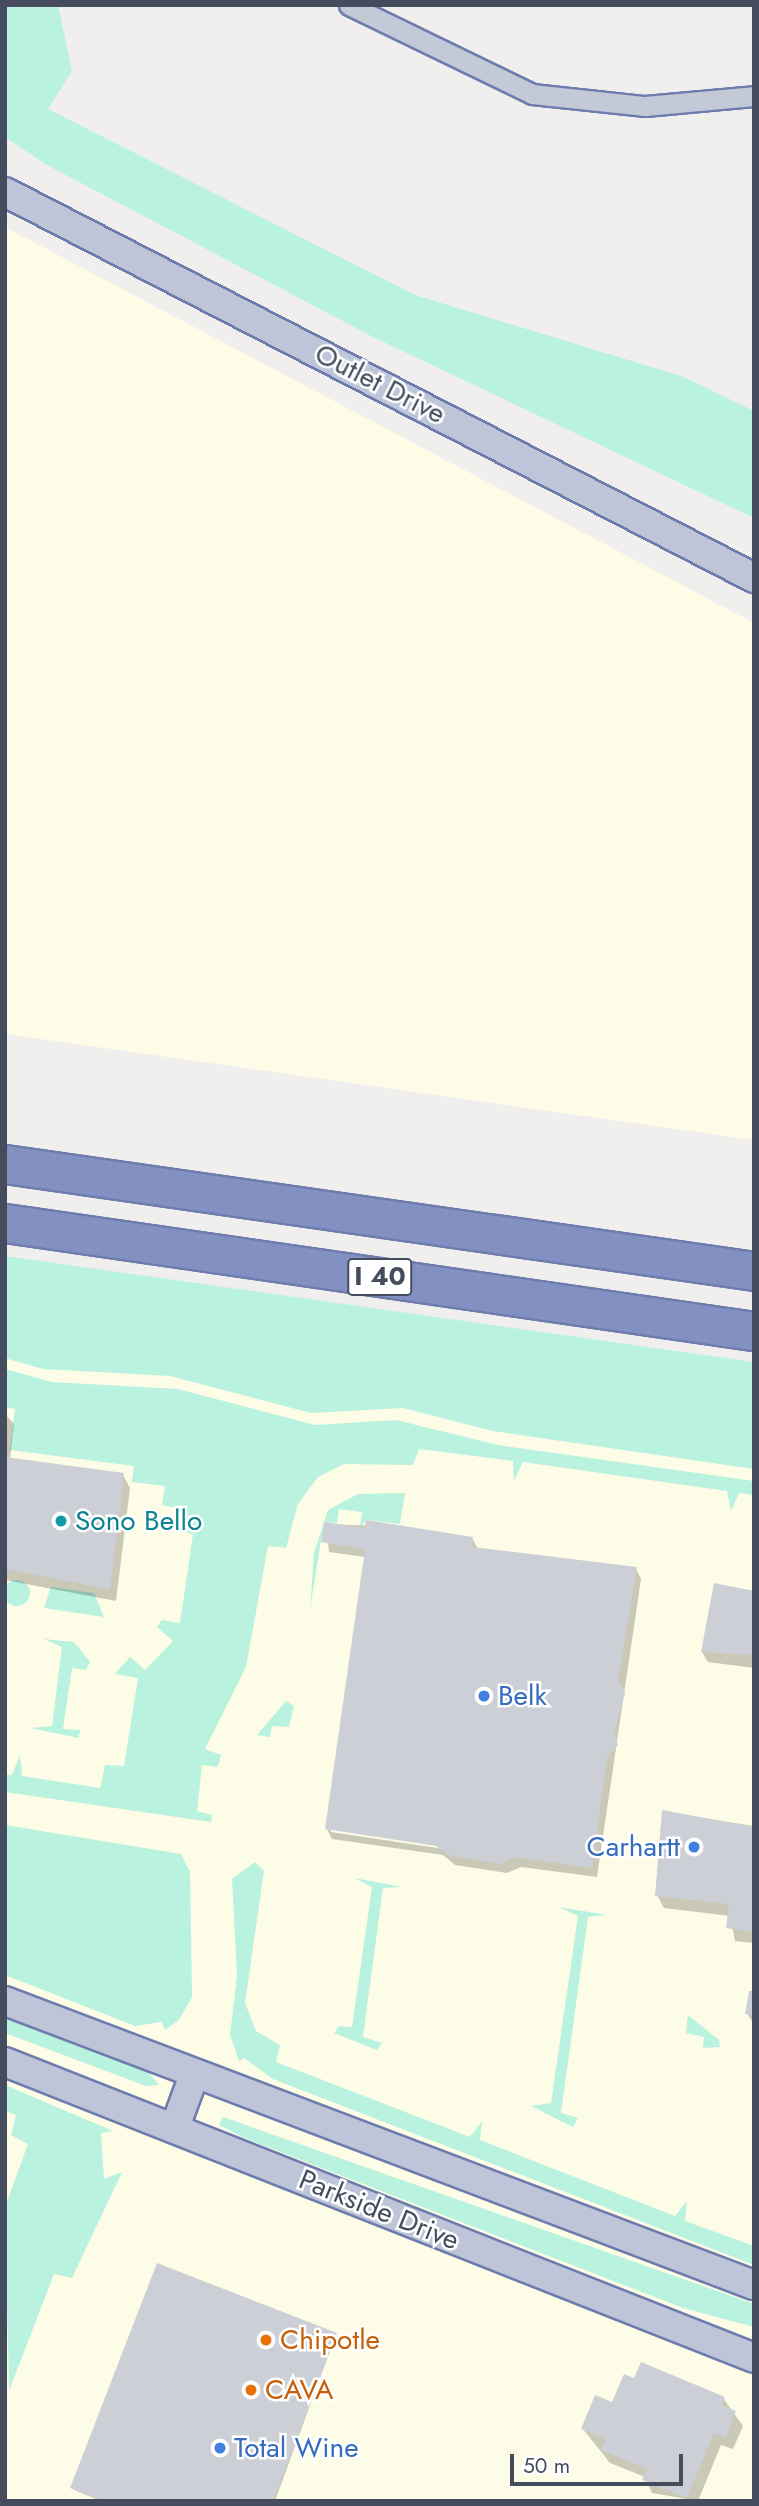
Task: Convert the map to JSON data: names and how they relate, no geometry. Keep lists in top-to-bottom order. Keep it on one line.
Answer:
{"streets":{"highway":["I 40"],"street":["Outlet Drive","Parkside Drive"]},"places":["Sono Bello","Belk","Carhartt","Chipotle","CAVA","Total Wine"],"scale_bar":"50 m"}
